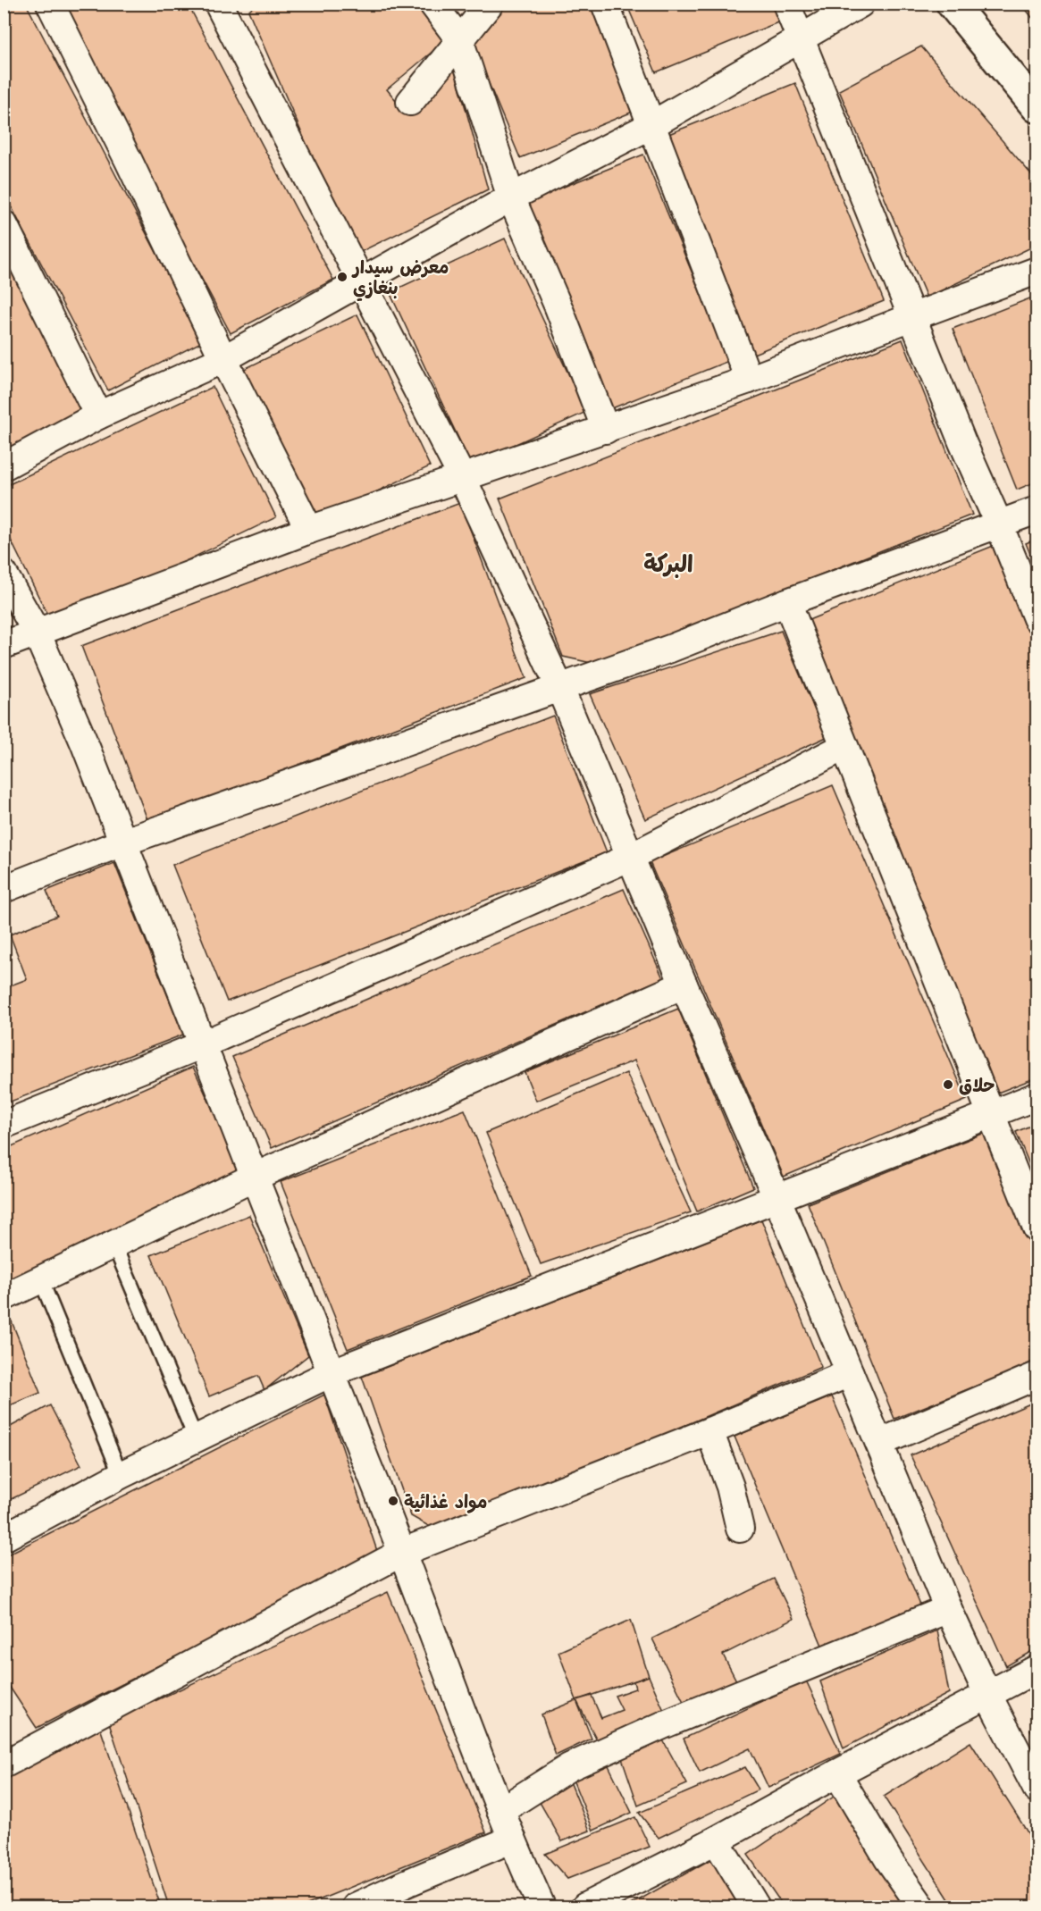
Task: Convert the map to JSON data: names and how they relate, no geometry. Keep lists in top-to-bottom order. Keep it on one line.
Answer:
{"districts":["البركة"],"places":["معرض سيدار بنغازي","حلاق","مواد غذائية"]}
